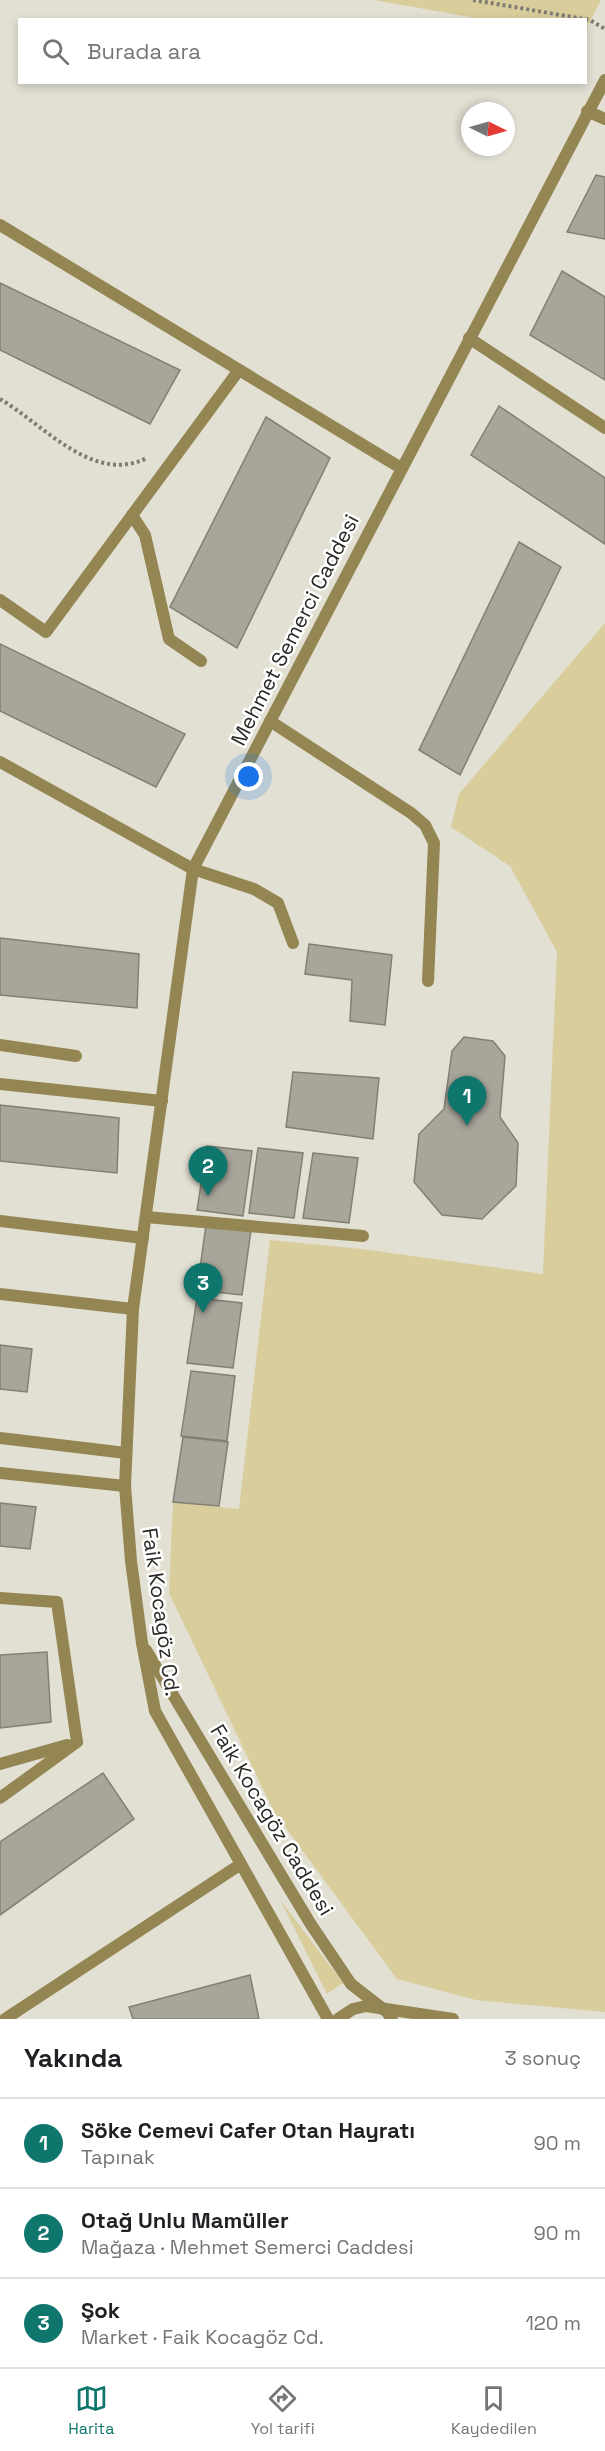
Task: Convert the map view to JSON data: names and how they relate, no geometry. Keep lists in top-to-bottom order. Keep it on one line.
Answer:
{"streets":{"street":["Mehmet Semerci Caddesi","Faik Kocagöz Cd.","Faik Kocagöz Caddesi"]},"crossings":[["Mehmet Semerci Caddesi","Faik Kocagöz Cd."],["Faik Kocagöz Cd.","Faik Kocagöz Caddesi"]],"north":"right","page":{"search":"Burada ara","pins":["1","2","3"],"heading":["Yakında","3 sonuç"],"list":[{"mark":"1","name":"Söke Cemevi Cafer Otan Hayratı","note":"Tapınak","value":"90 m"},{"mark":"2","name":"Otağ Unlu Mamüller","note":"Mağaza · Mehmet Semerci Caddesi","value":"90 m"},{"mark":"3","name":"Şok","note":"Market · Faik Kocagöz Cd.","value":"120 m"}],"nav":["Harita","Yol tarifi","Kaydedilen"]}}
